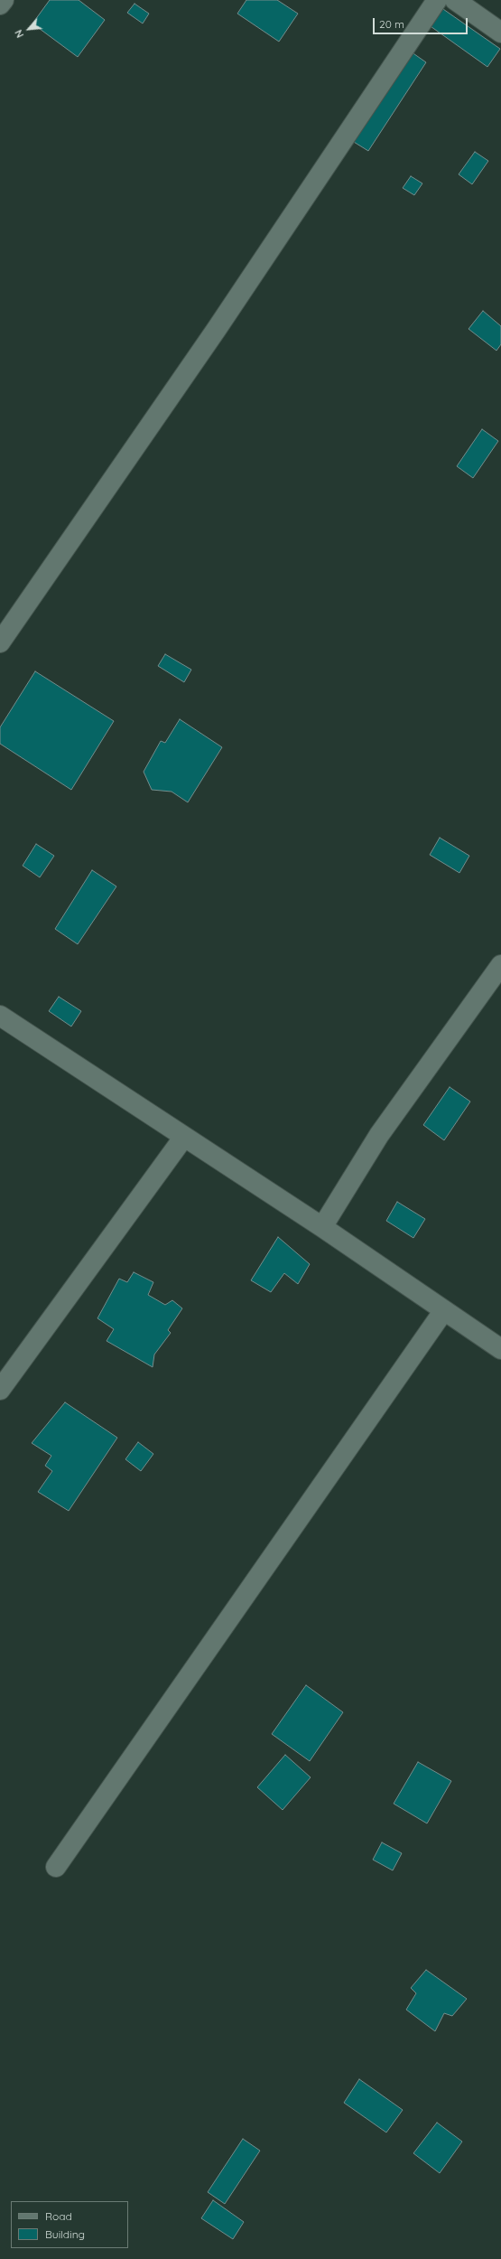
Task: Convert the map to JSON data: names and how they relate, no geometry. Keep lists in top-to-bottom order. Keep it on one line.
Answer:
{"legend":["Road","Building"],"scale_bar":"20 m","north":"bottom left"}
